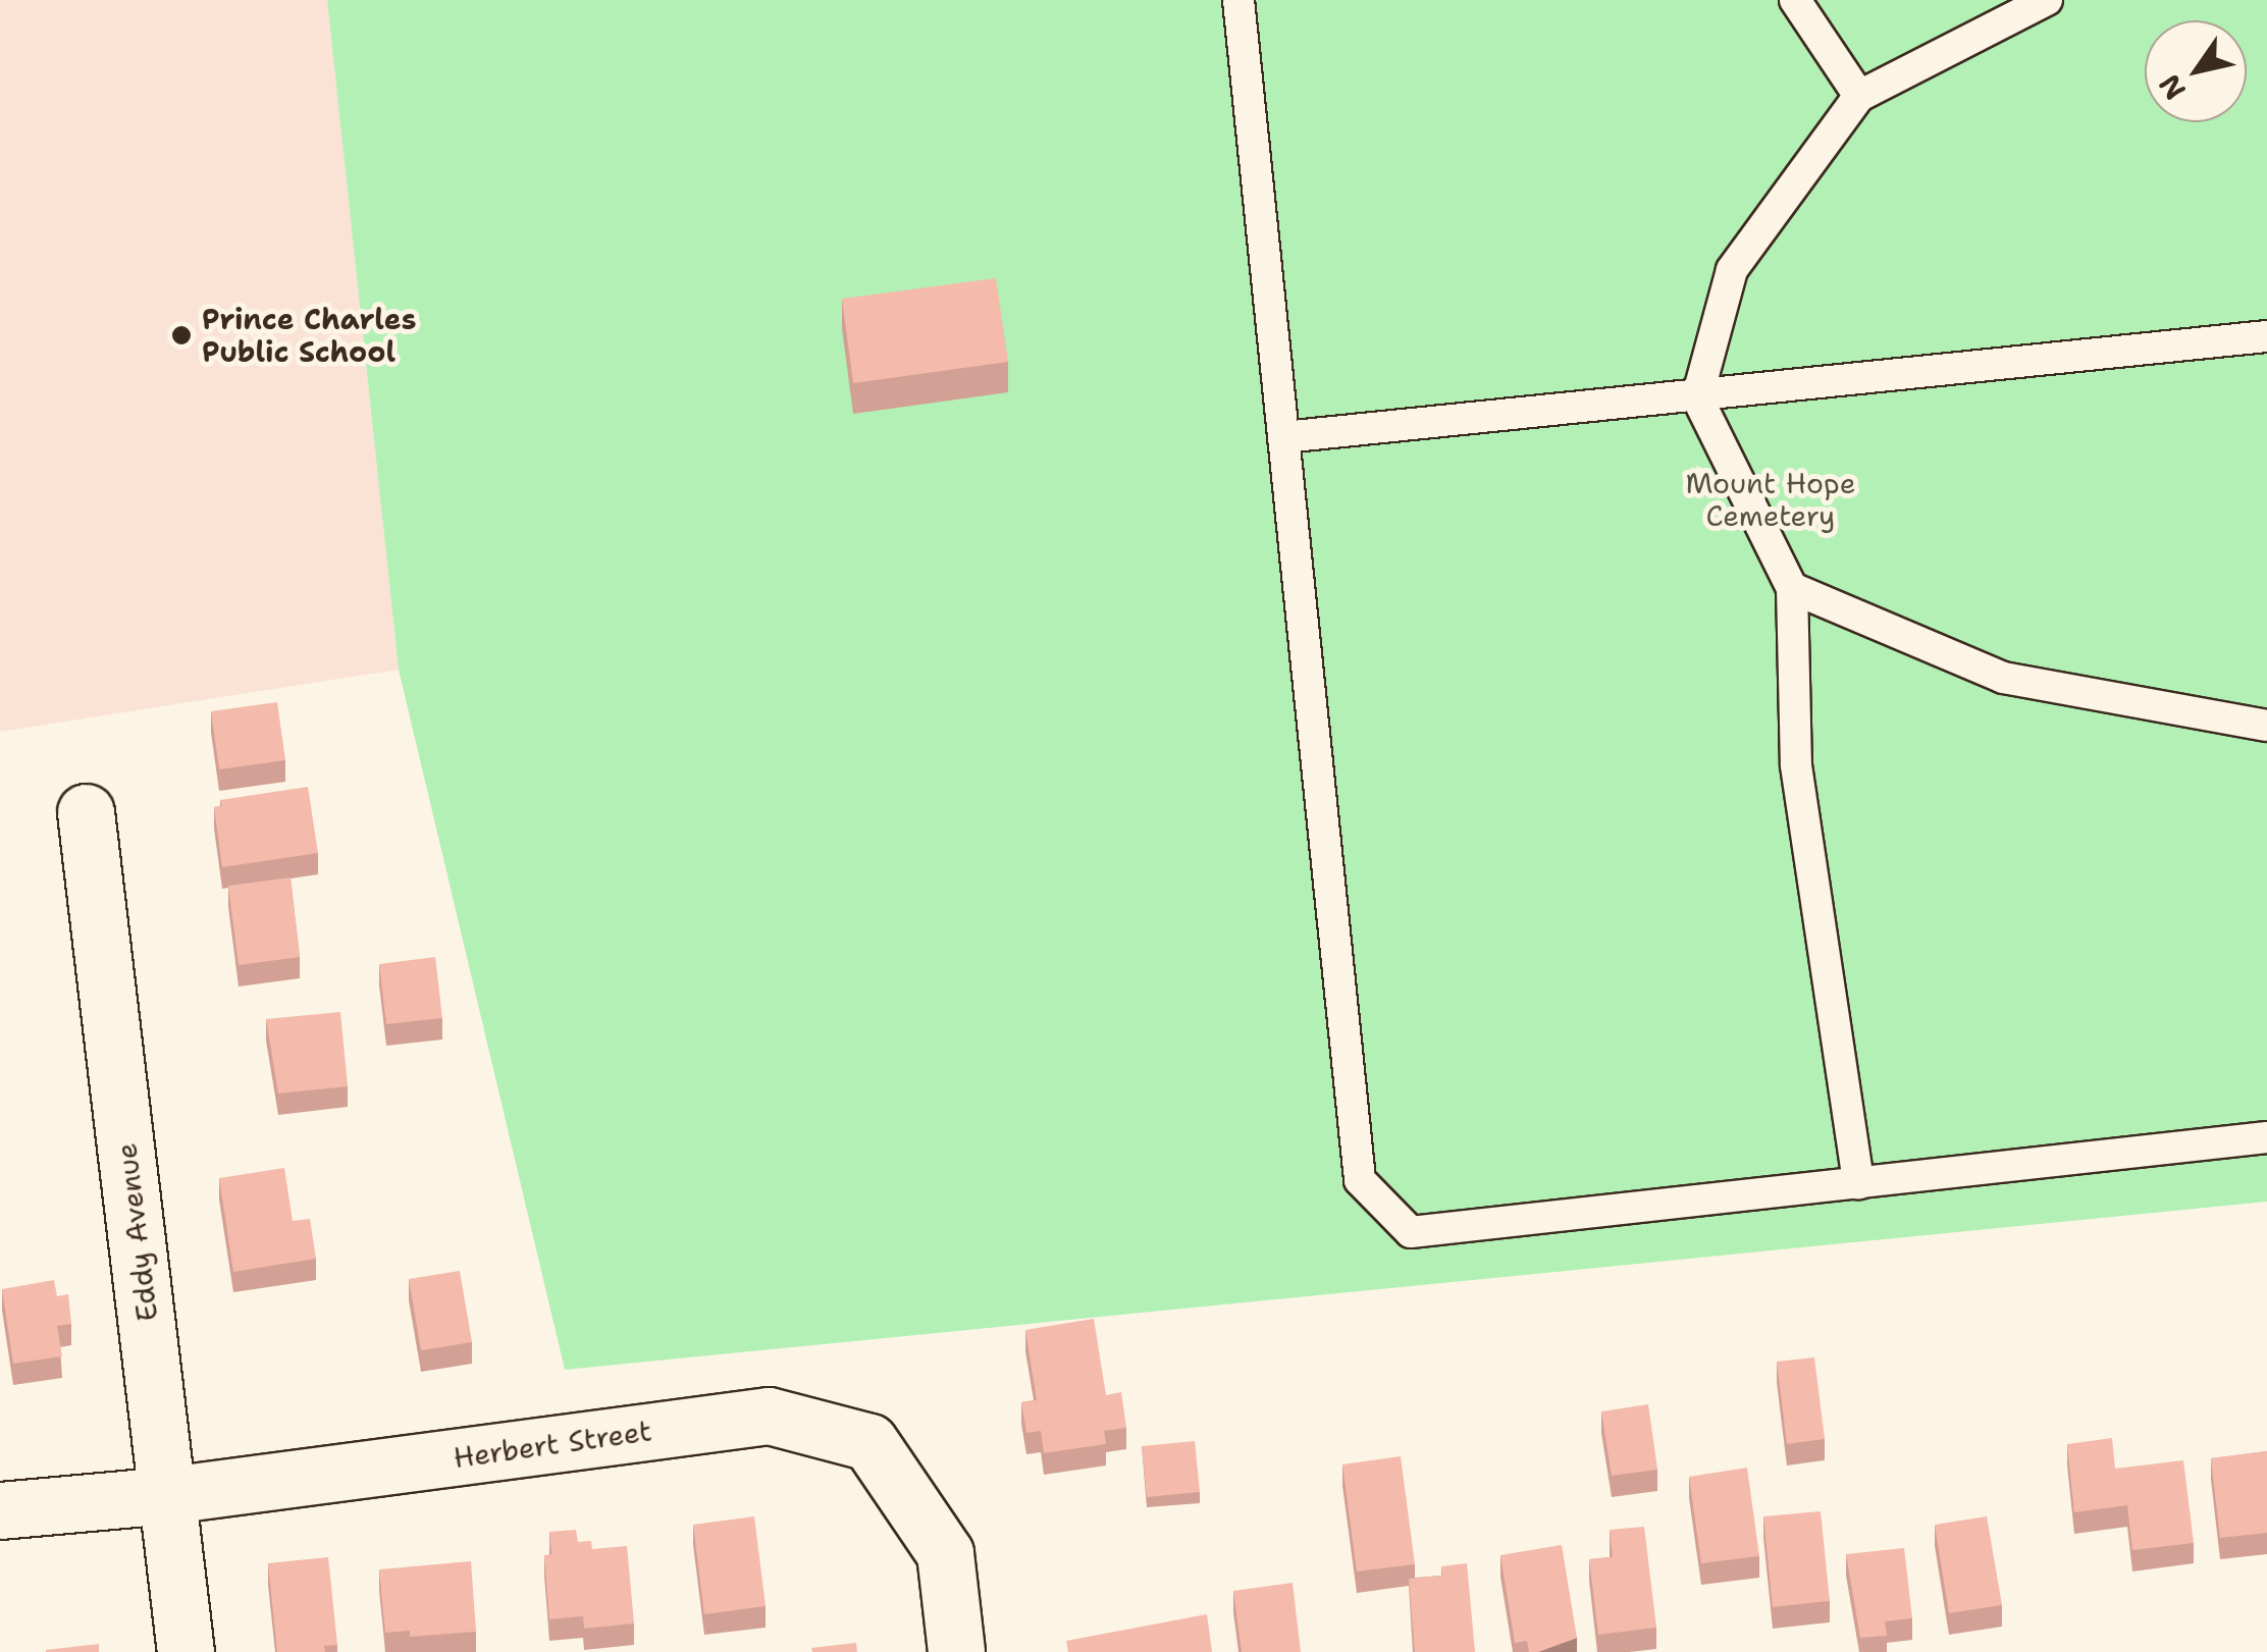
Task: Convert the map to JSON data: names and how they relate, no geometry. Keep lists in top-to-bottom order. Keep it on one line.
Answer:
{"streets":{"street":["Eddy Avenue","Herbert Street"]},"crossings":[["Eddy Avenue","Herbert Street"]],"parks":["Mount Hope Cemetery"],"places":["Prince Charles Public School"],"north":"bottom left"}
